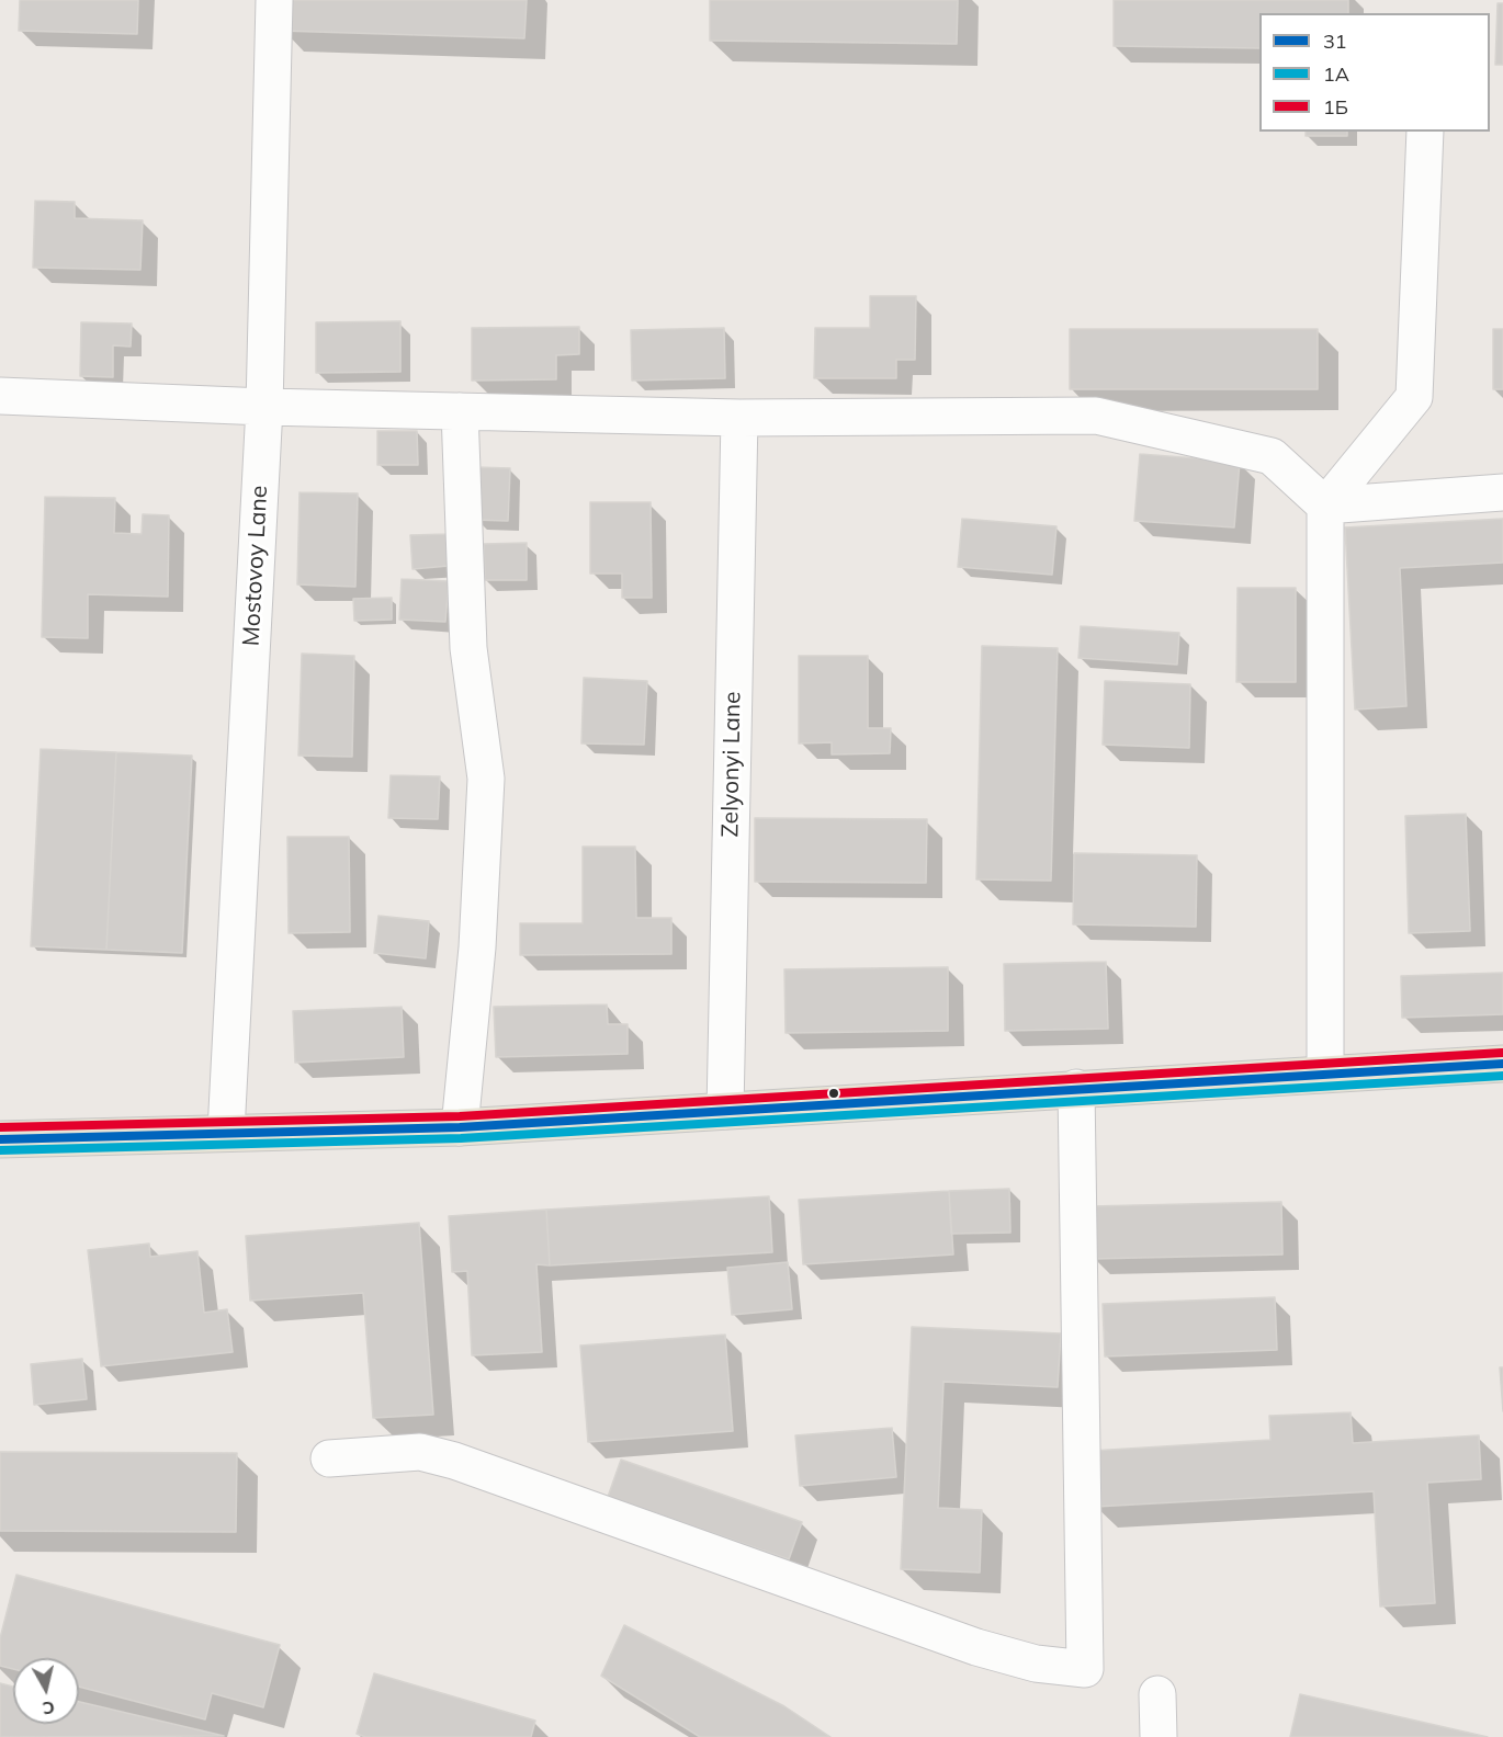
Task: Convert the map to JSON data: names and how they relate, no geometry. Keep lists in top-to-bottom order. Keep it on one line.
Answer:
{"streets":{"street":["Mostovoy Lane","Zelyonyi Lane"]},"lines":["transit line 1Б","transit line 31","transit line 1А"],"legend":["31","1А","1Б"],"north":"bottom"}
